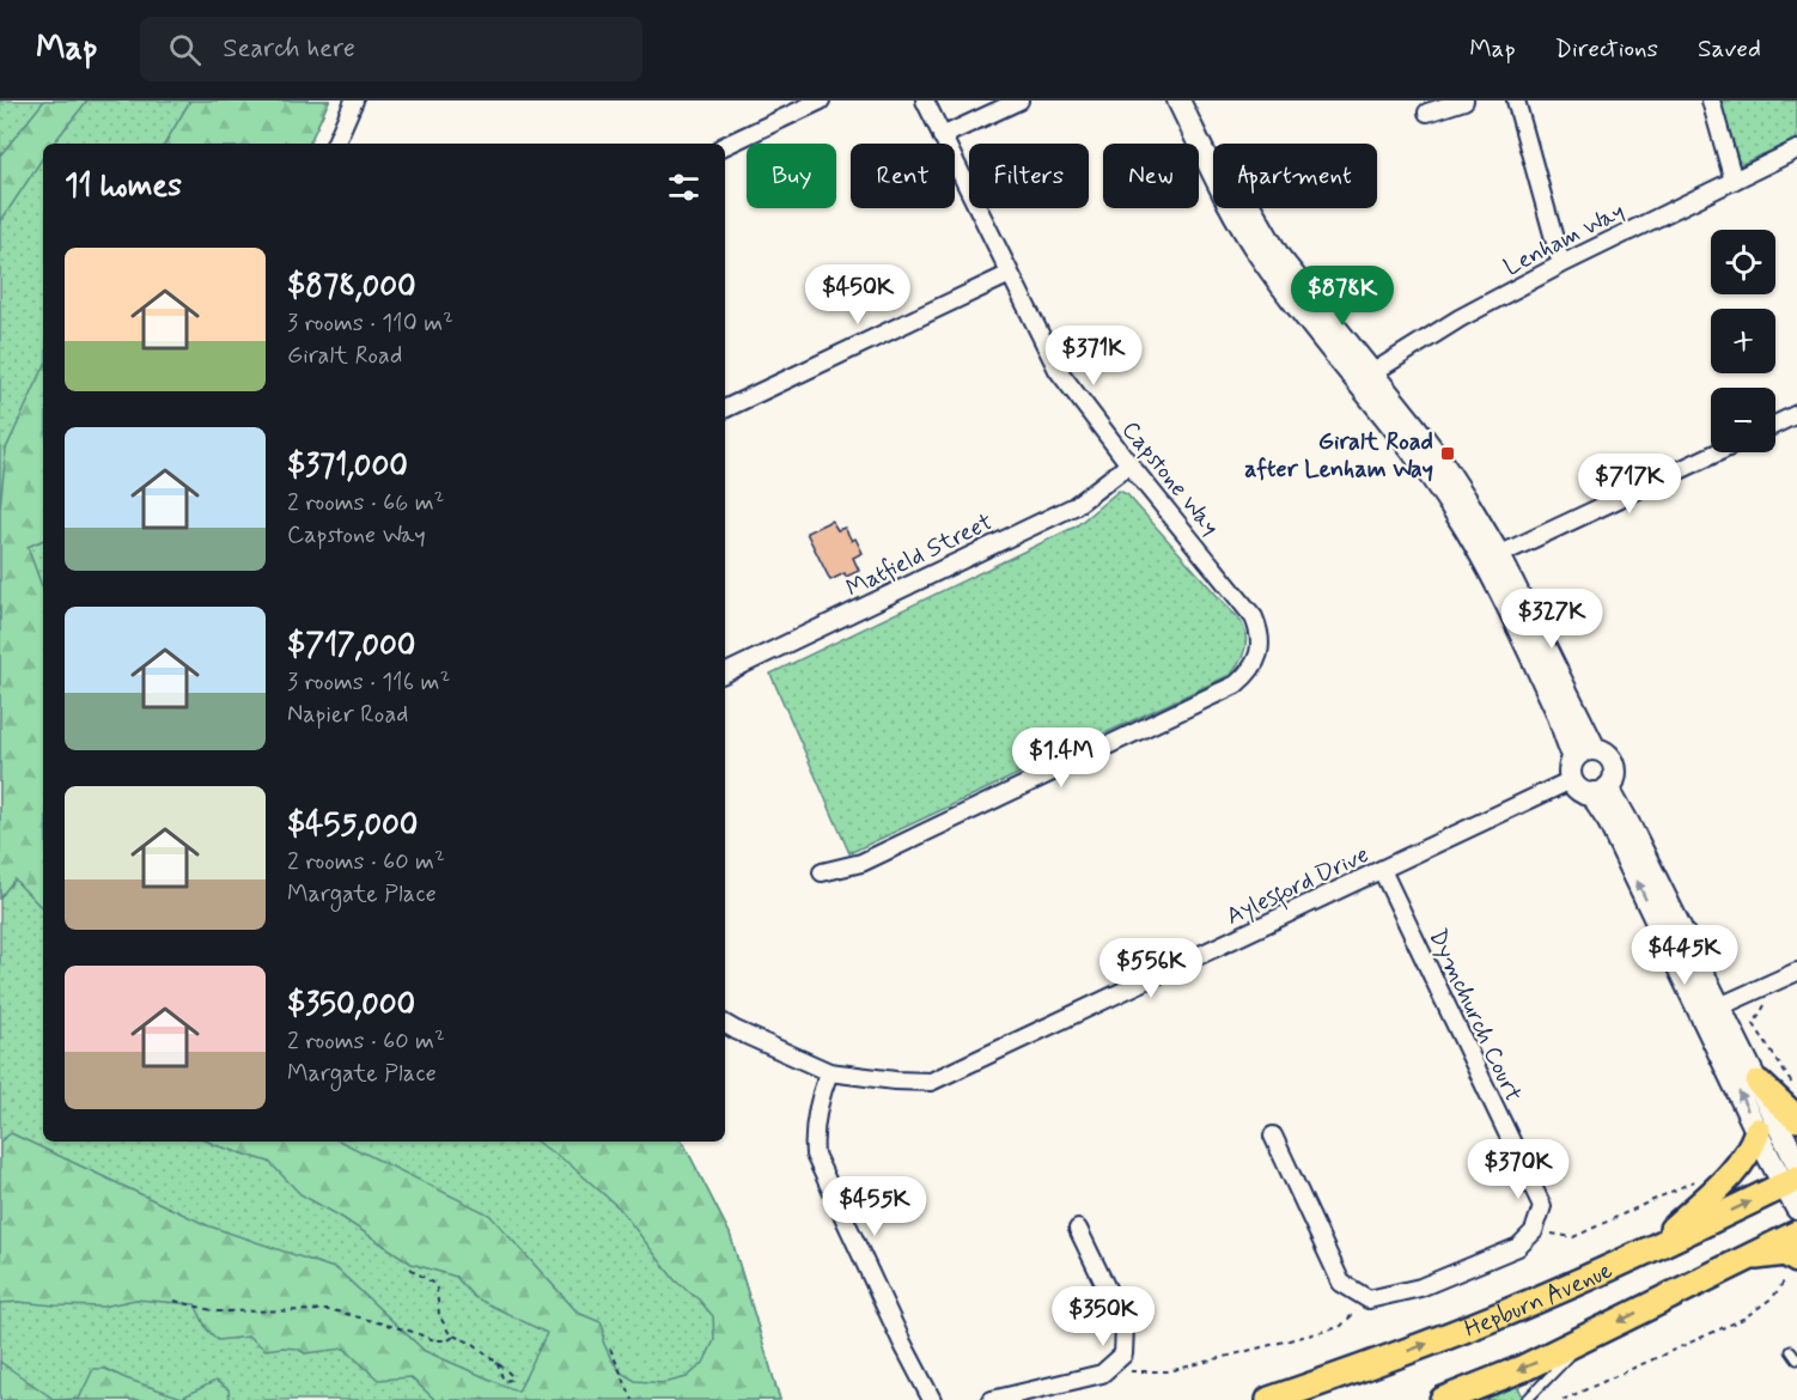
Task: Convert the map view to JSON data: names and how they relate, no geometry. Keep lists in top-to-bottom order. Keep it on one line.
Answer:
{"streets":{"main road":["Hepburn Avenue"],"street":["Lenham Way","Capstone Way","Matfield Street","Aylesford Drive","Dymchurch Court"]},"crossings":[["Capstone Way","Matfield Street"],["Aylesford Drive","Dymchurch Court"]],"places":{"transit":["Giralt Road after Lenham Way"]},"page":{"header":"Map","search":"Search here","nav":["Map","Directions","Saved"],"chip":["Buy","Rent","Filters","New","Apartment"],"heading":"11 homes","map_buttons":["+","−"],"list":[{"name":"$878,000","note":"3 rooms · 110 m² · Giralt Road"},{"name":"$371,000","note":"2 rooms · 66 m² · Capstone Way"},{"name":"$717,000","note":"3 rooms · 116 m² · Napier Road"},{"name":"$455,000","note":"2 rooms · 60 m² · Margate Place"},{"name":"$350,000","note":"2 rooms · 60 m² · Margate Place"}],"price":["$450K","$878K","$371K","$717K","$327K","$1.4M","$445K","$556K","$370K","$455K","$350K"]}}
